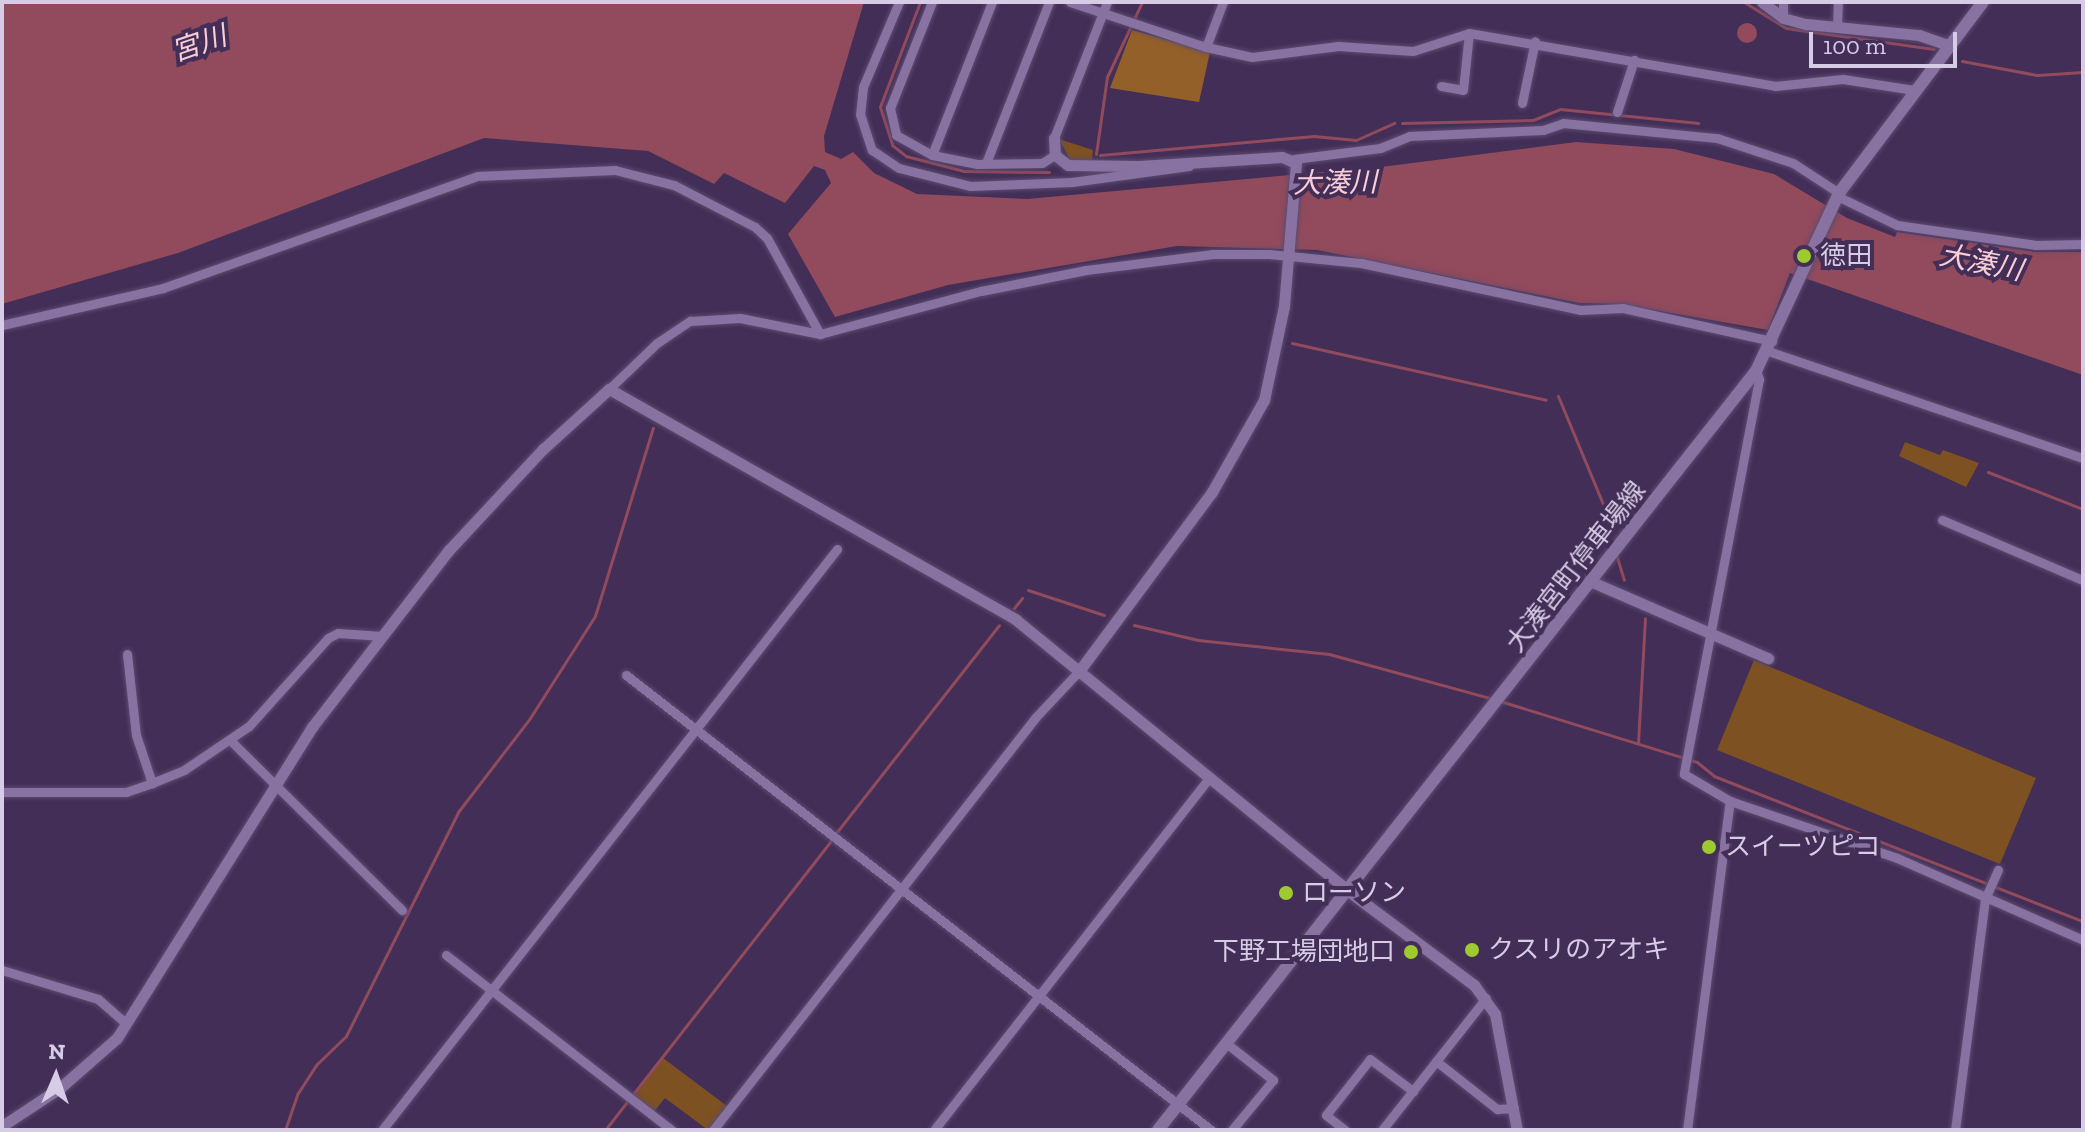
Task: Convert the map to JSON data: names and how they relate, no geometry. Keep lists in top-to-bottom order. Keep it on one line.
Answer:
{"streets":{"main road":["大湊宮町停車場線"]},"water":["宮川","大湊川"],"places":["徳田","スイーツピコ","ローソン","クスリのアオキ","下野工場団地口"],"scale_bar":"100 m","north":"top"}
